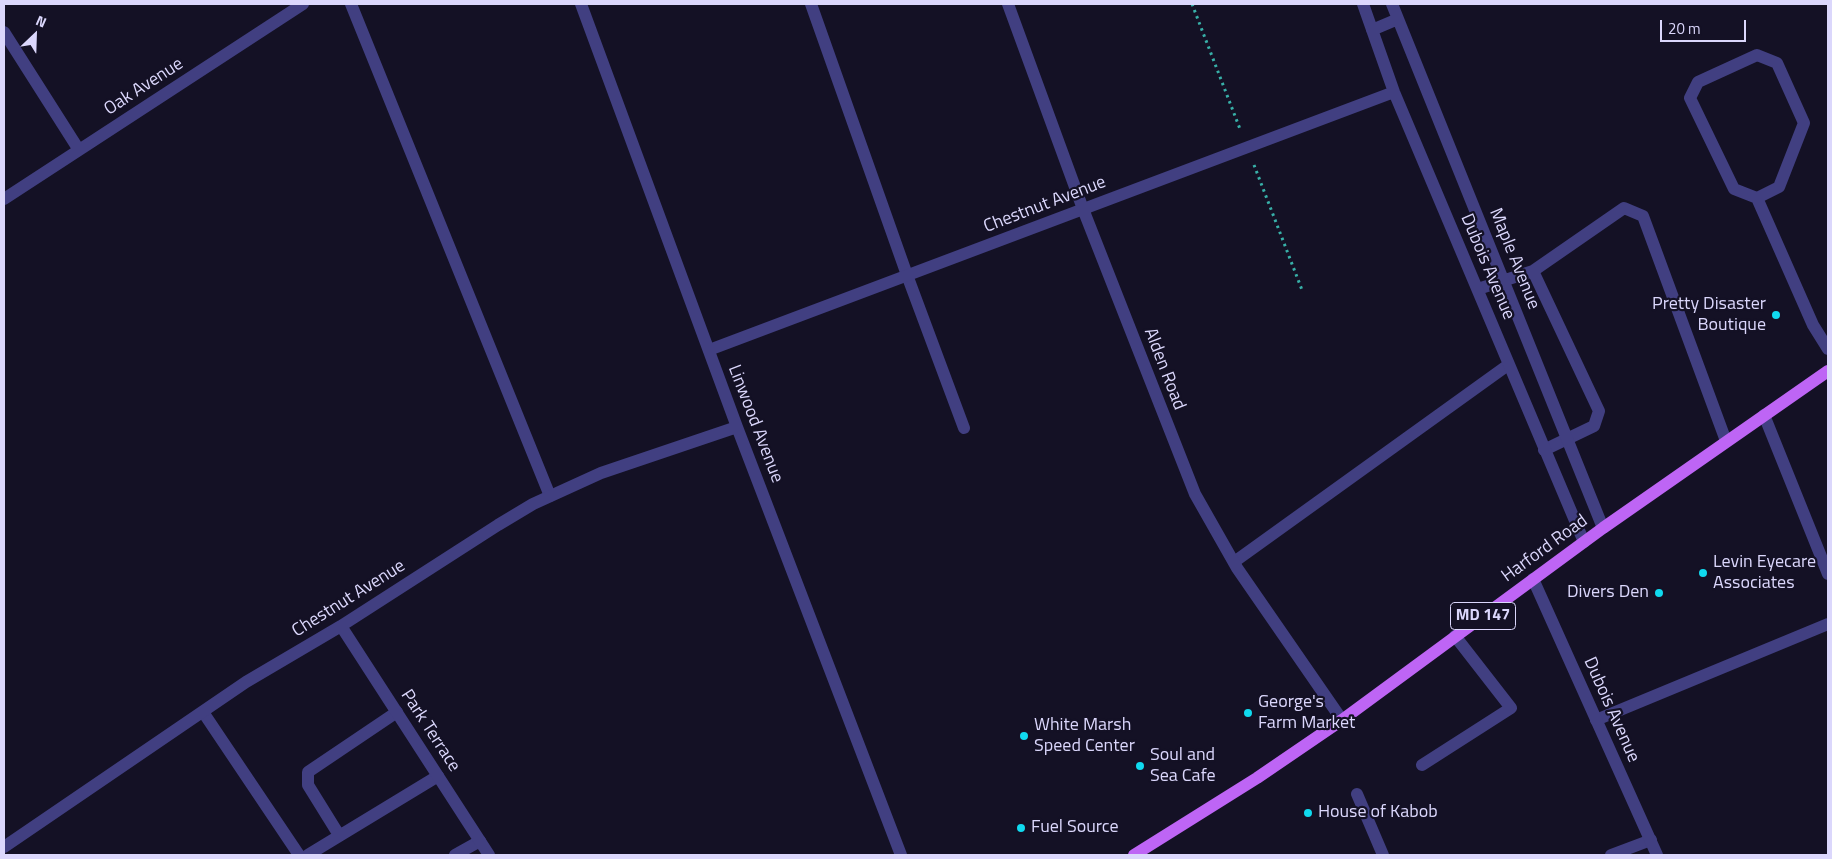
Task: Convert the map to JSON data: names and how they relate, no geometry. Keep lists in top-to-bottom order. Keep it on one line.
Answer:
{"streets":{"main road":["Harford Road","MD 147"],"street":["Oak Avenue","Chestnut Avenue","Maple Avenue","Dubois Avenue","Alden Road","Linwood Avenue","Park Terrace"]},"crossings":[["Chestnut Avenue","Dubois Avenue"],["Chestnut Avenue","Alden Road"],["Chestnut Avenue","Linwood Avenue"],["Chestnut Avenue","Park Terrace"],["Maple Avenue","Harford Road"],["Dubois Avenue","Harford Road"],["Alden Road","Harford Road"]],"places":["Pretty Disaster Boutique","Levin Eyecare Associates","Divers Den","George's Farm Market","White Marsh Speed Center","Soul and Sea Cafe","House of Kabob","Fuel Source"],"scale_bar":"20 m","north":"top right"}
